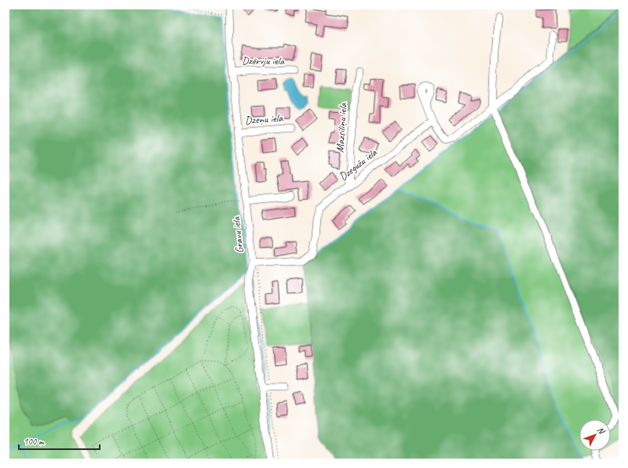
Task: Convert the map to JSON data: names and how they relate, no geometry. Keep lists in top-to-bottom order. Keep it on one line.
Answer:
{"streets":{"street":["Dzērvju iela","Dzeņu iela","Mazsiliņu iela","Dzegužu iela","Gravu iela"]},"crossings":[["Dzērvju iela","Gravu iela"],["Dzeņu iela","Gravu iela"],["Mazsiliņu iela","Dzegužu iela"],["Dzegužu iela","Gravu iela"]],"scale_bar":"100 m","north":"top right"}
